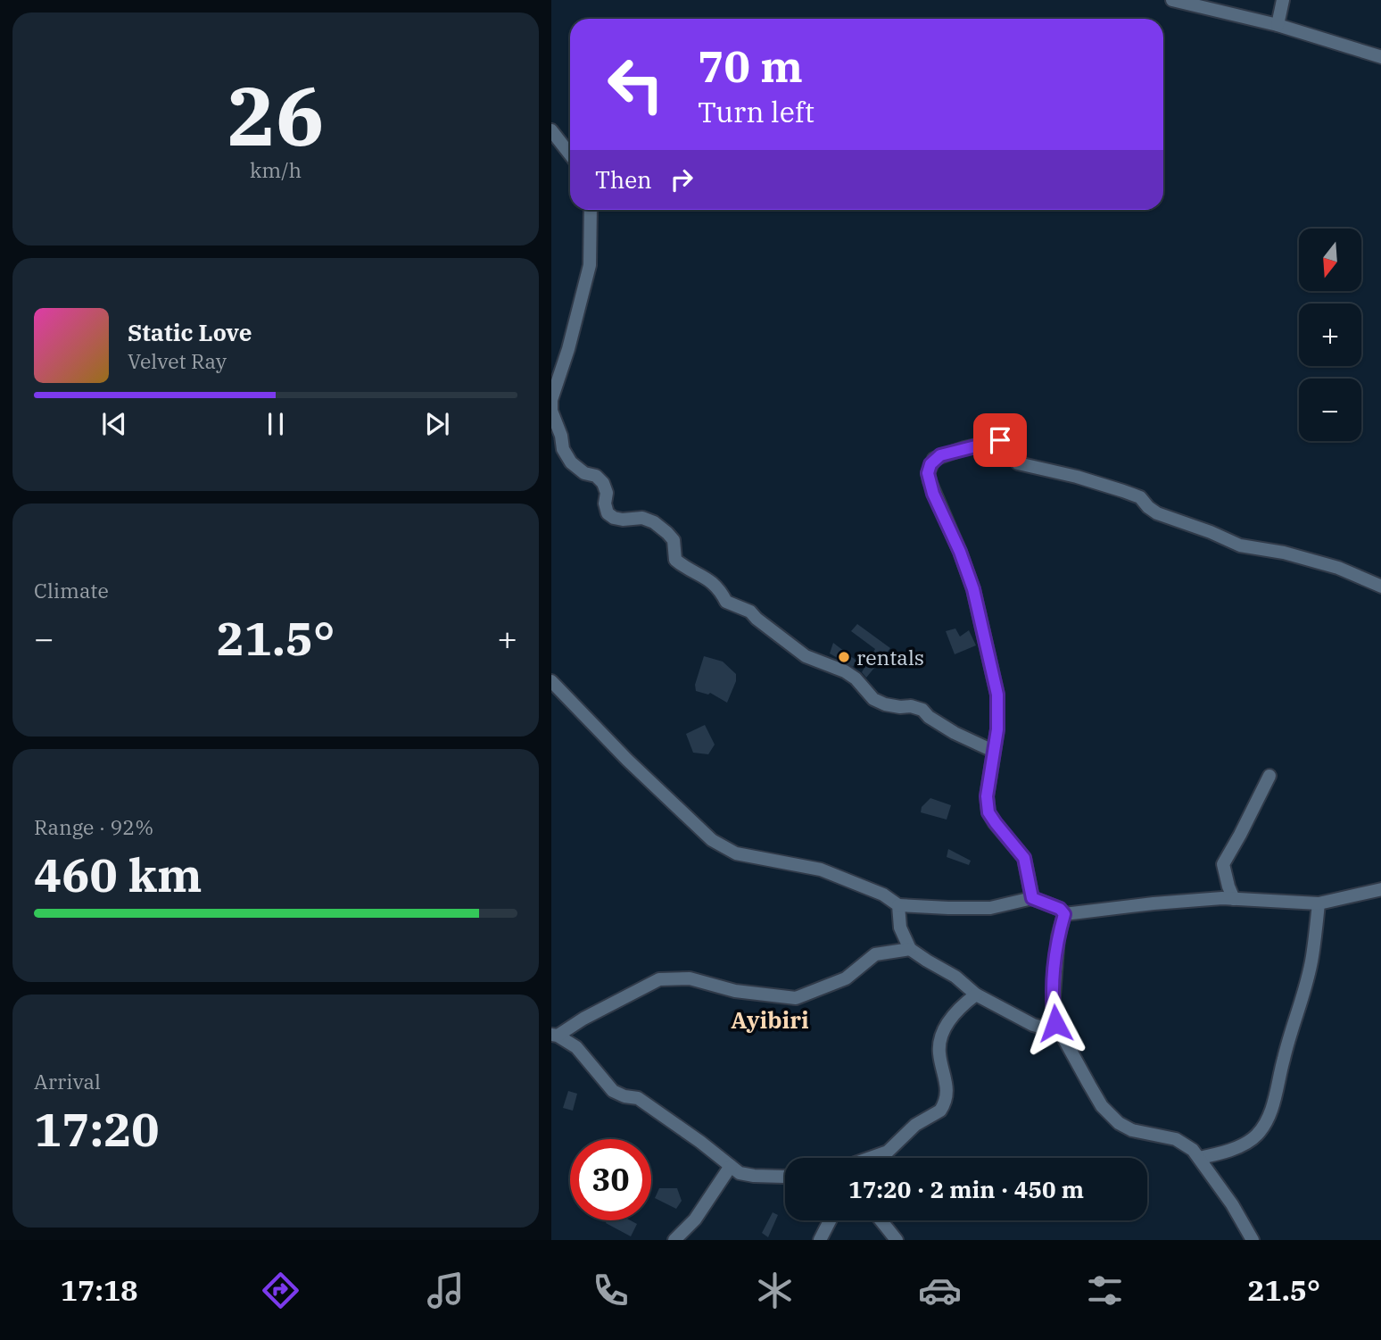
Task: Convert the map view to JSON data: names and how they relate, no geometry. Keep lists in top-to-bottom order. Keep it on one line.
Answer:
{"districts":["Ayibiri"],"places":["rentals"],"north":"bottom","page":{"tile":[["26","km/h"],"Climate",["Range · 92%","460 km"],["Arrival","17:20"]],"turn":["70 m","Turn left"],"then":"Then","map_buttons":["+","−"],"song":["Static Love","Velvet Ray"],"heat":["−","21.5°","+"],"limit":"30","trip":"17:20 · 2 min · 450 m","tabs":["17:18","21.5°"]}}
